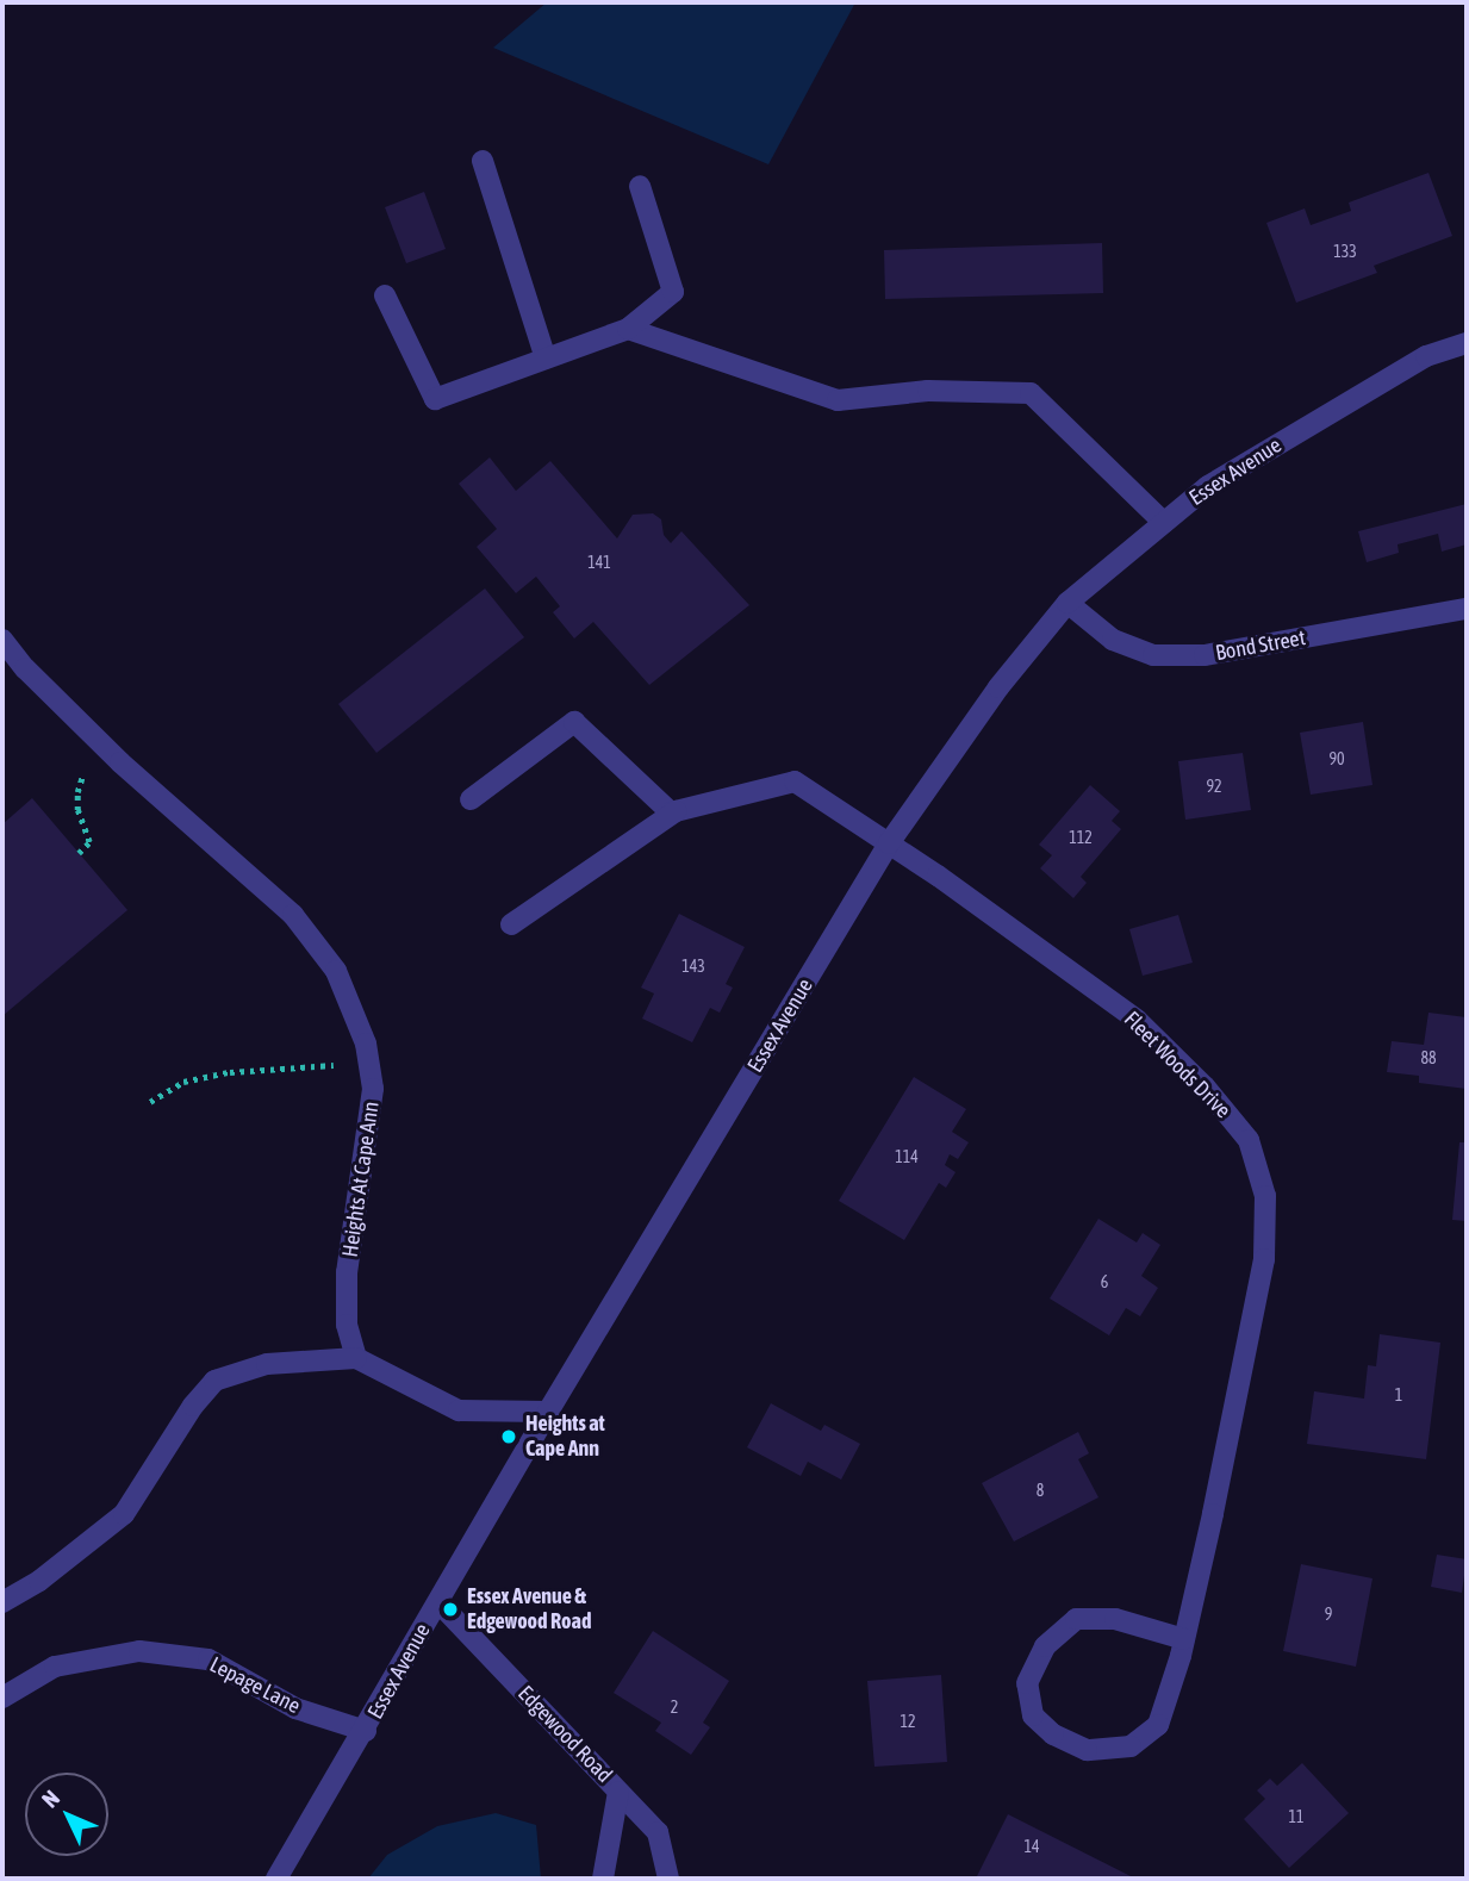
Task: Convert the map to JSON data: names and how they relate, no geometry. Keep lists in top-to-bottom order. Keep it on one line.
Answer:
{"streets":{"street":["Essex Avenue","Bond Street","Fleet Woods Drive","Heights At Cape Ann","Lepage Lane","Edgewood Road"]},"crossings":[["Essex Avenue","Bond Street"],["Essex Avenue","Fleet Woods Drive"],["Essex Avenue","Lepage Lane"],["Essex Avenue","Edgewood Road"]],"places":["Heights at Cape Ann","Essex Avenue & Edgewood Road"],"house_numbers":["133","141","90","92","112","143","88","114","6","1","8","9","2","12","11","14"],"north":"top left"}
